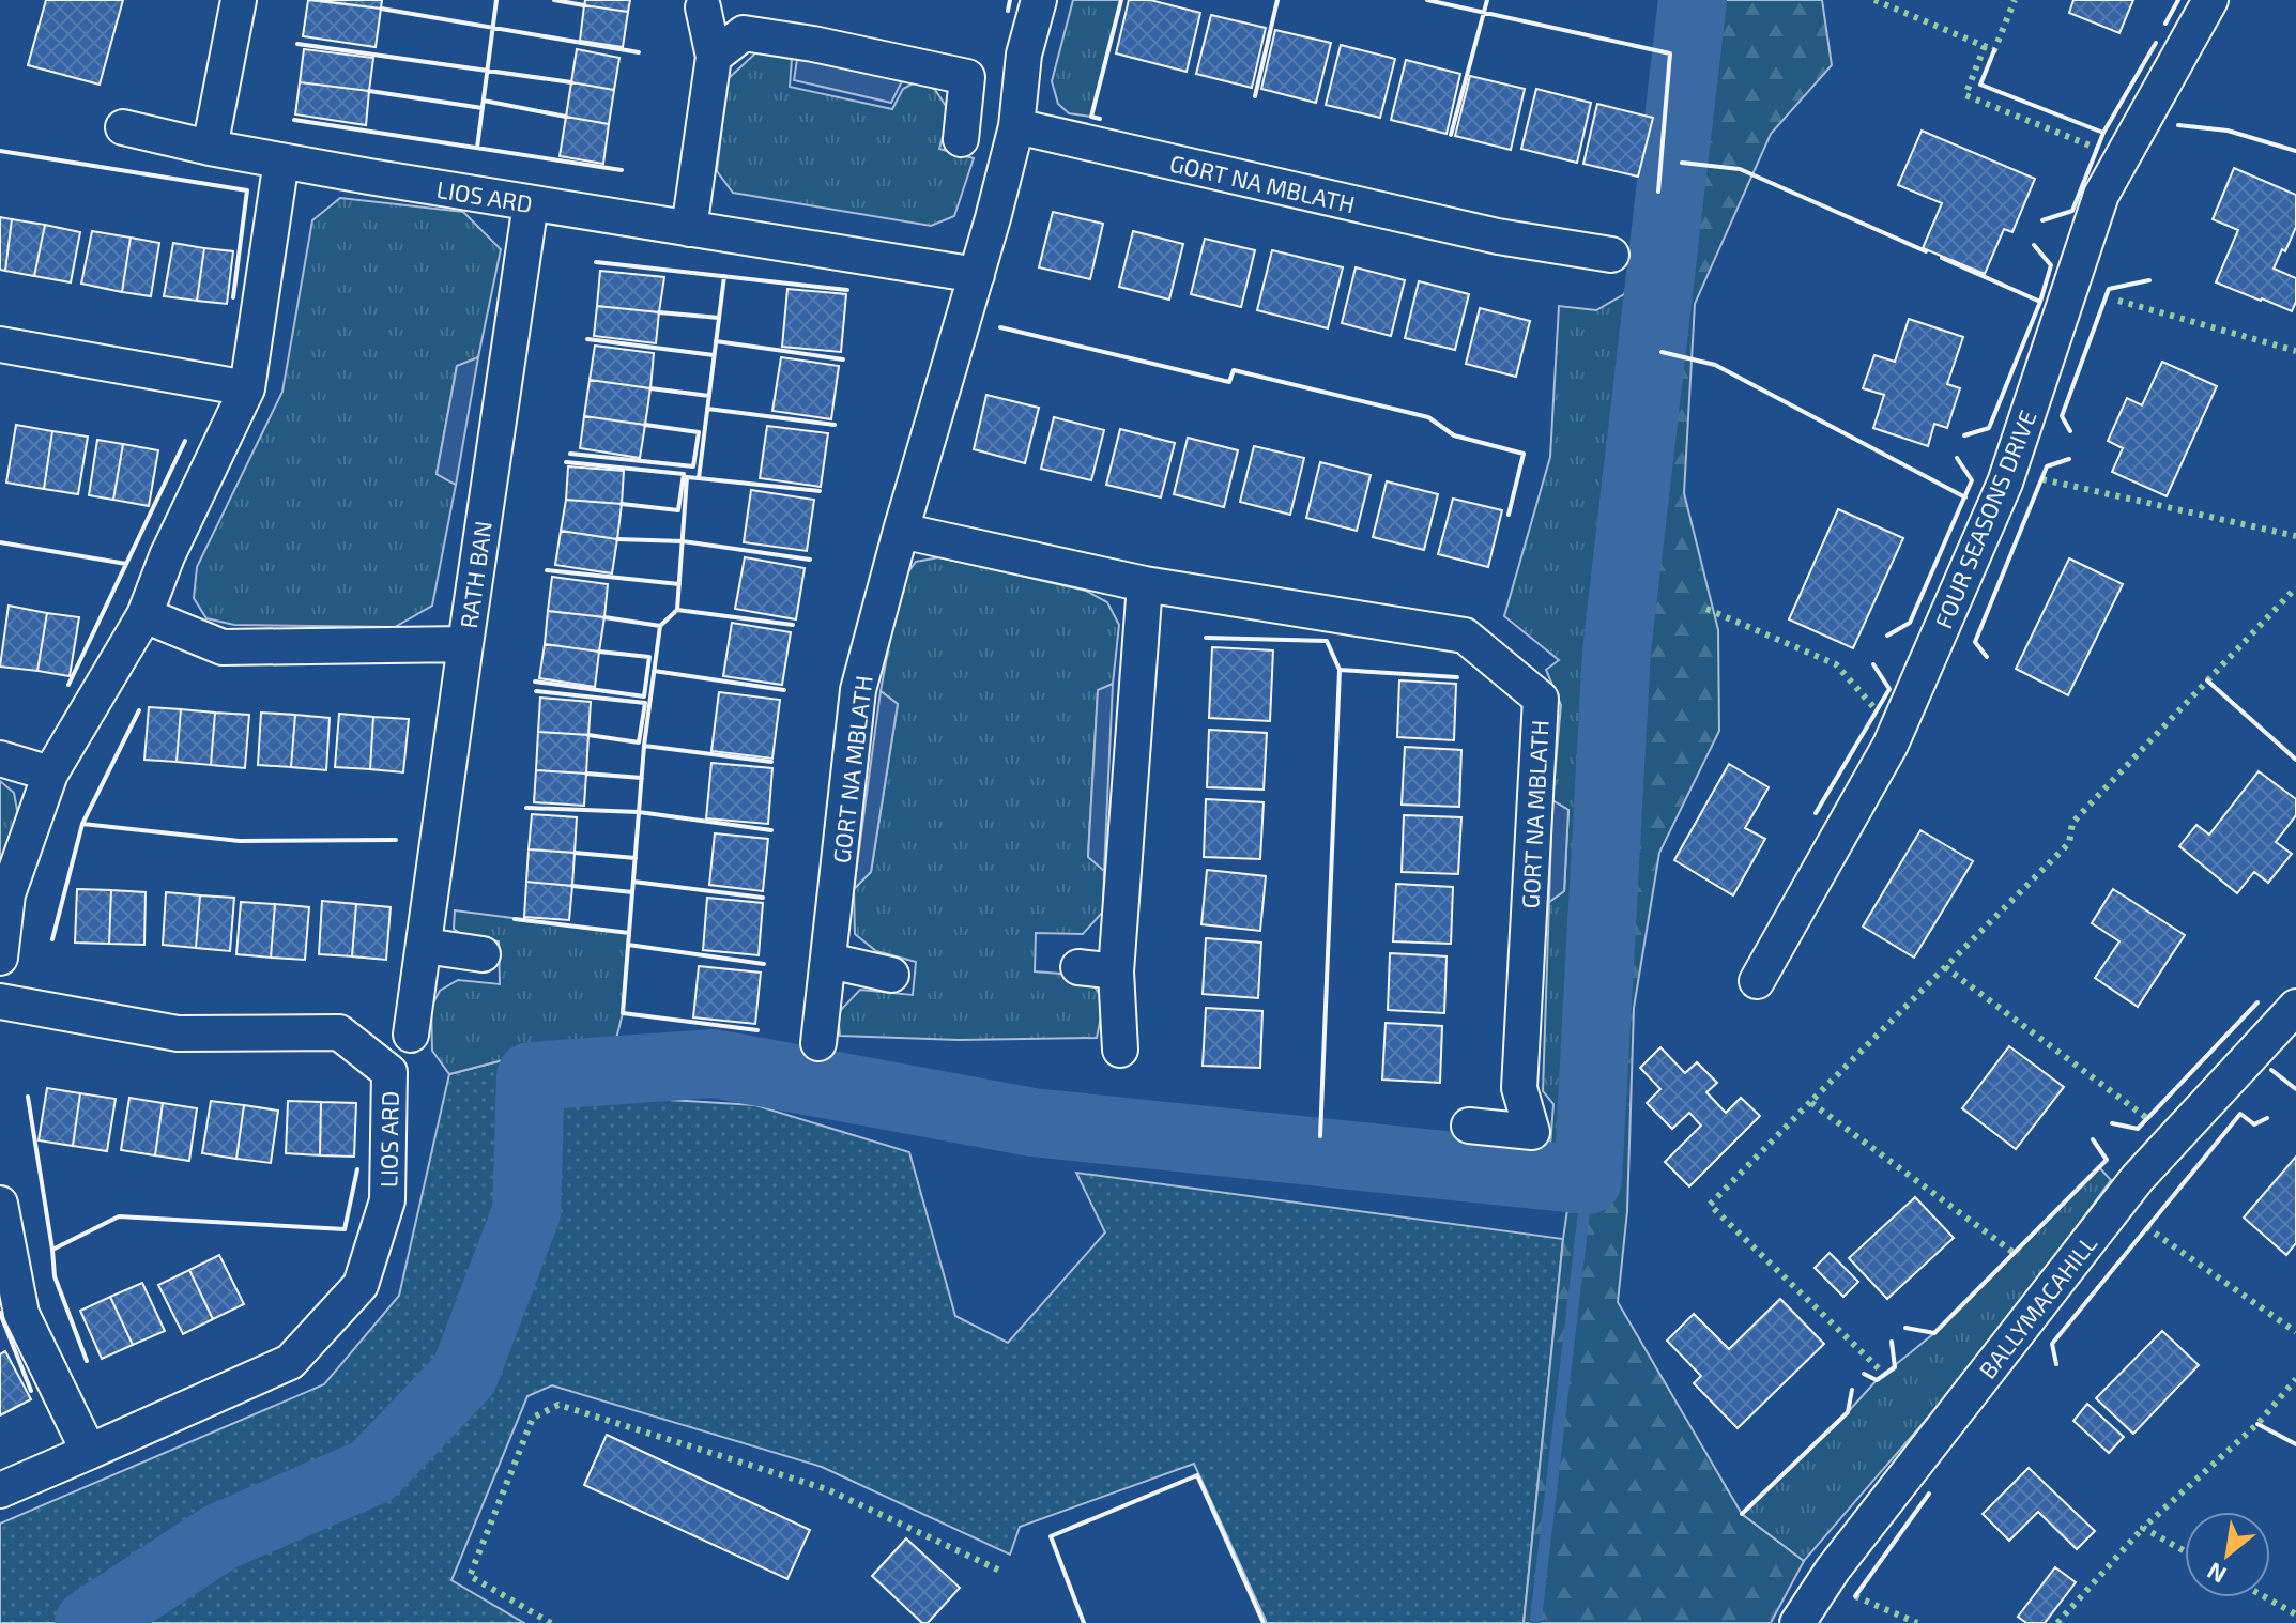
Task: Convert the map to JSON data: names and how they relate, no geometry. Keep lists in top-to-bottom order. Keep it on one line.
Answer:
{"streets":{"street":["GORT NA MBLATH","LIOS ARD","FOUR SEASONS DRIVE","RATH BAN","BALLYMACAHILL"]},"crossings":[["LIOS ARD","RATH BAN"]],"north":"bottom left"}
